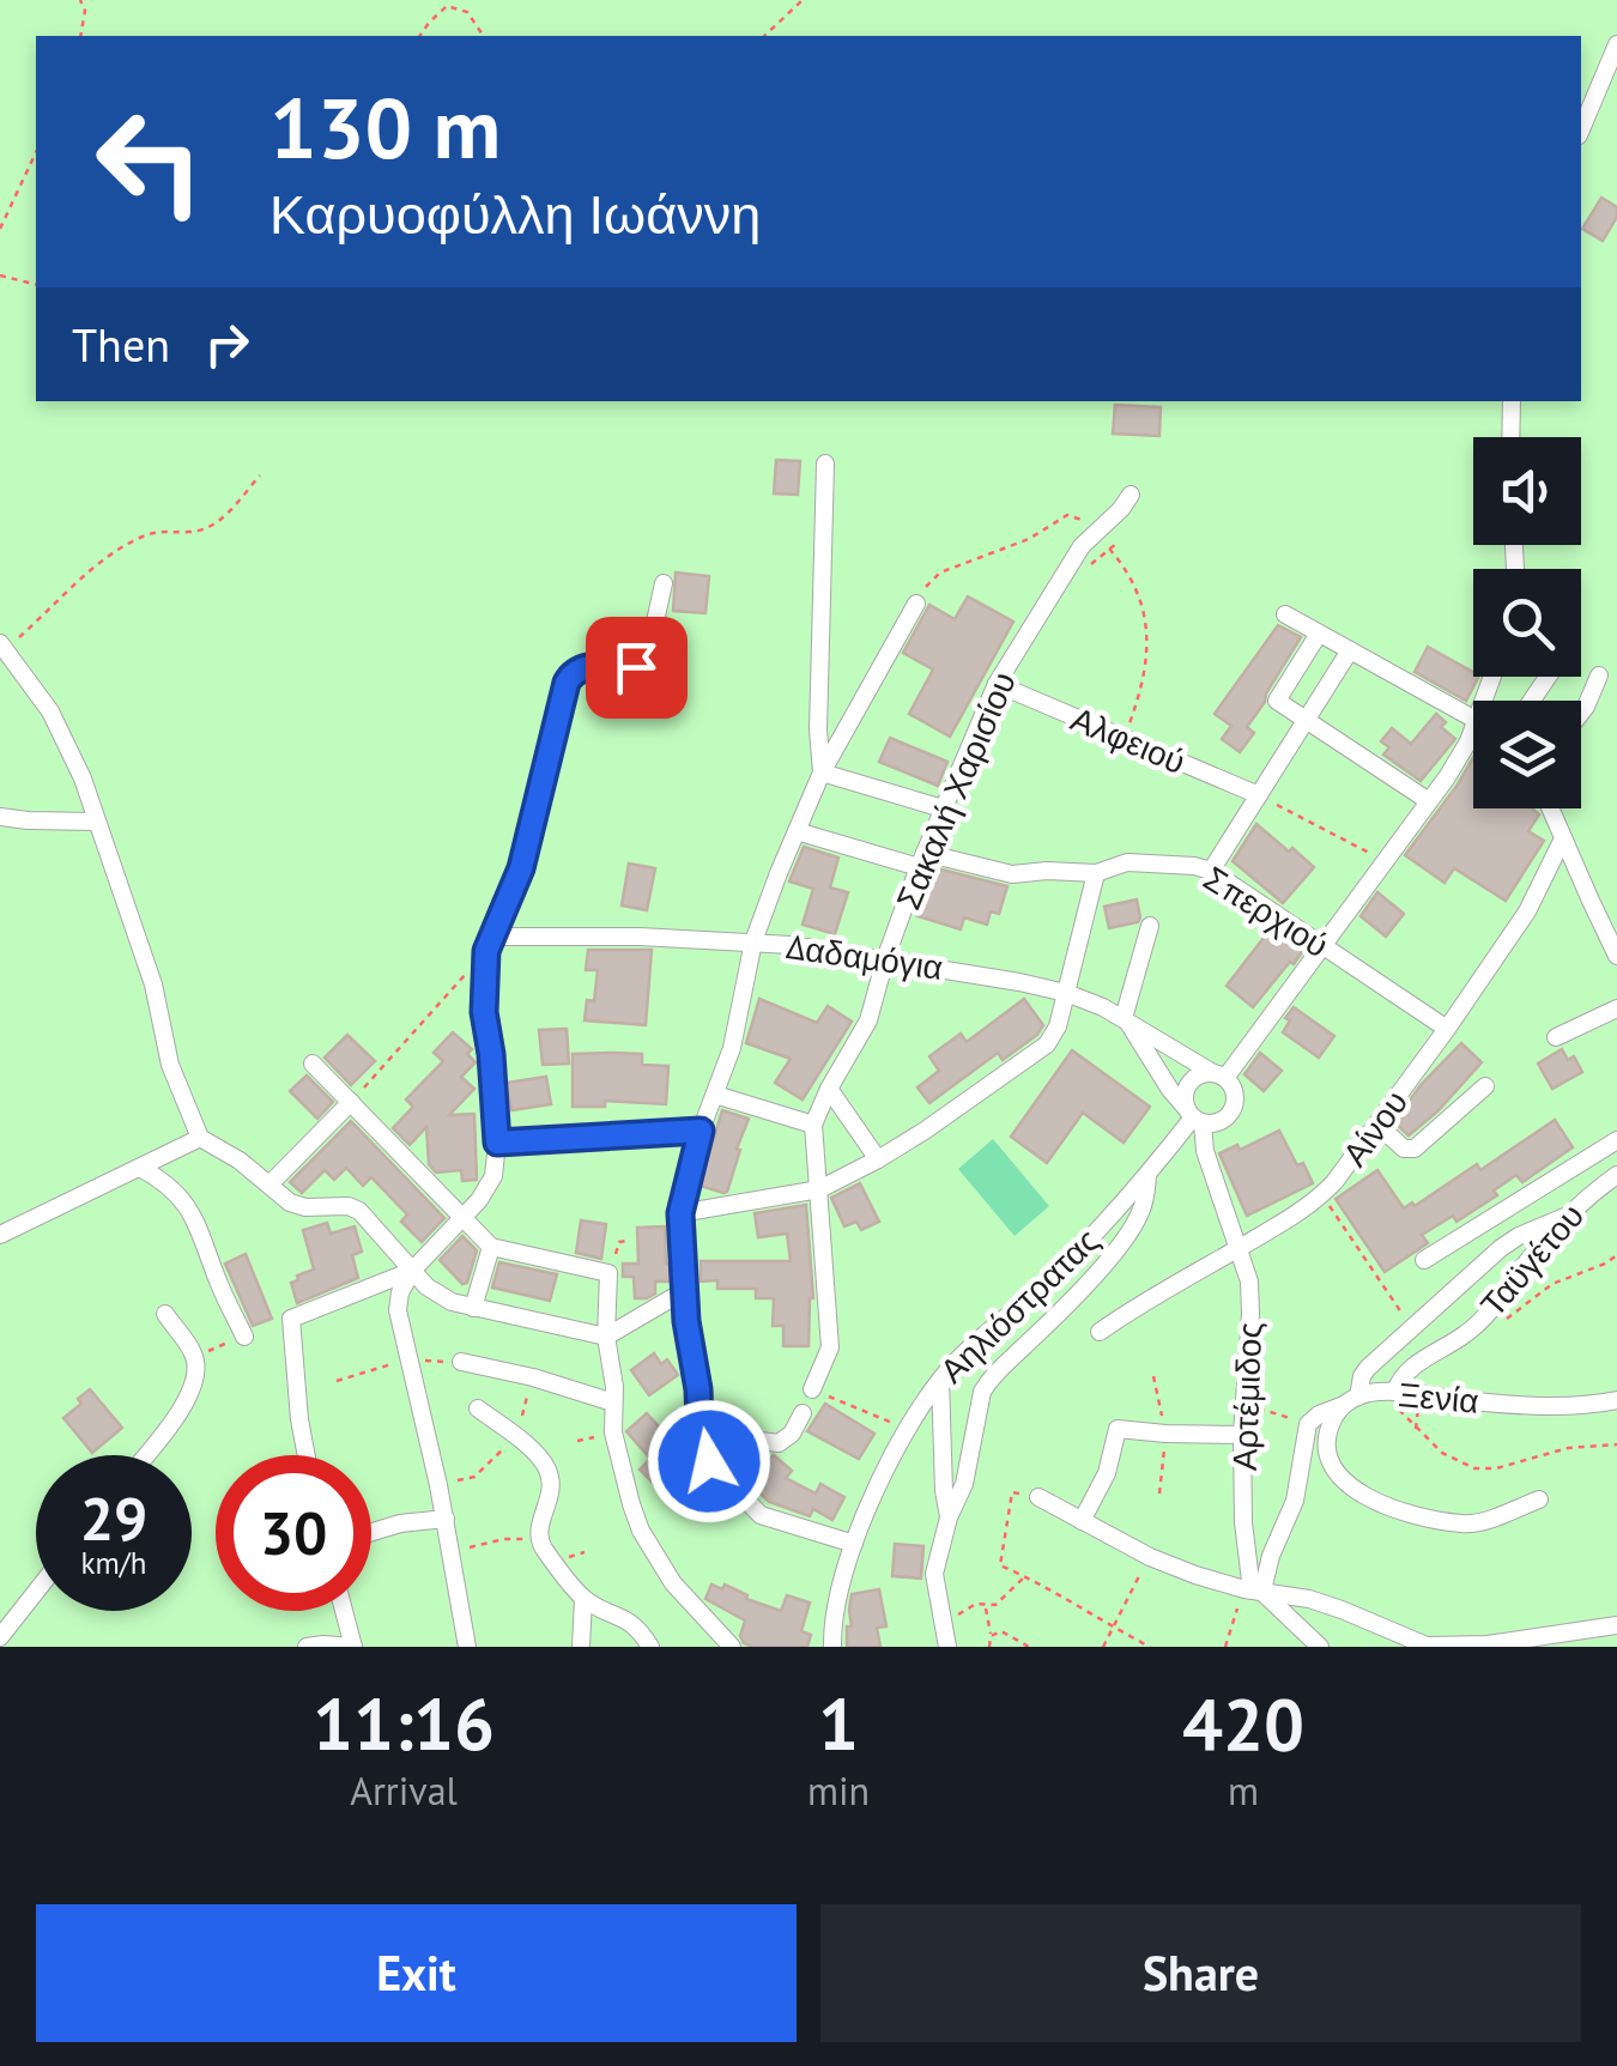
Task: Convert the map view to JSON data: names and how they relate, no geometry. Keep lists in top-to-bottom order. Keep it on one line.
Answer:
{"streets":{"street":["Αλφειού","Σακαλή Χαρισίου","Σπερχιού","Δαδαμόγια","Αίνου","Ταϋγέτου","Αηλιόστρατας","Αρτέμιδος","Ξενία"]},"crossings":[["Αλφειού","Σακαλή Χαρισίου"],["Σακαλή Χαρισίου","Σπερχιού"],["Σακαλή Χαρισίου","Δαδαμόγια"],["Σπερχιού","Αίνου"],["Σπερχιού","Αηλιόστρατας"],["Δαδαμόγια","Αηλιόστρατας"],["Δαδαμόγια","Αρτέμιδος"],["Αίνου","Αρτέμιδος"],["Ταϋγέτου","Ξενία"],["Αηλιόστρατας","Αρτέμιδος"]],"page":{"turn":["130 m","Καρυοφύλλη Ιωάννη"],"then":"Then","speed":"29 km/h","limit":"30","eta":["11:16","Arrival","1","min","420","m"],"buttons":["Exit","Share"]}}
